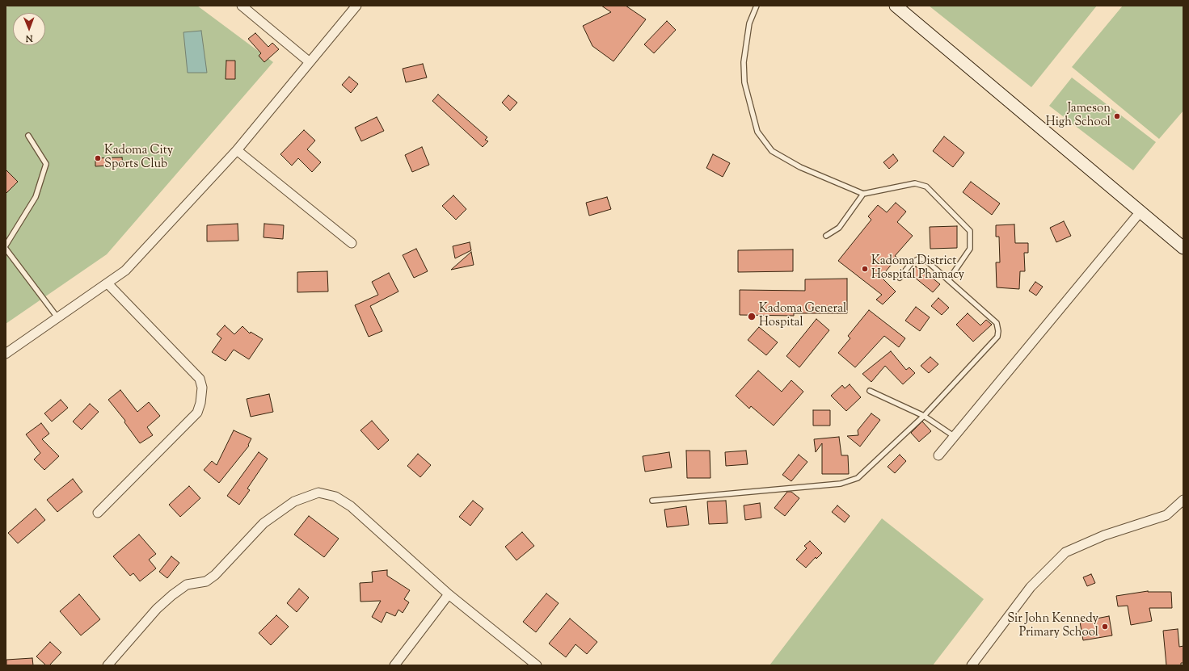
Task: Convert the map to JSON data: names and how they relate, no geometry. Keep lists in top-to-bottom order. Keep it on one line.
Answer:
{"places":["Jameson High School","Kadoma City Sports Club","Kadoma District Hospital Phamacy","Kadoma General Hospital","Sir John Kennedy Primary School"],"north":"bottom"}
